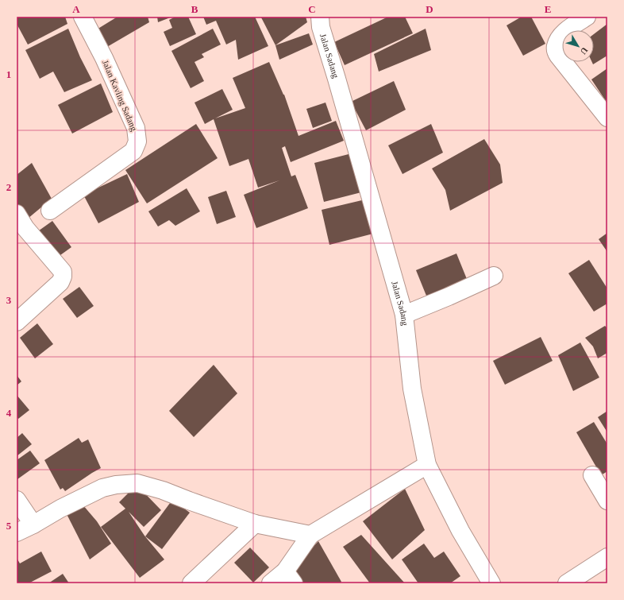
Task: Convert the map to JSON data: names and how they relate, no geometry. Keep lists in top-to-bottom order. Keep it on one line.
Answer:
{"streets":{"street":["Jalan Sadang","Jalan Kavling Sadang"]},"north":"bottom right","grid":{"columns":["A","B","C","D","E"],"rows":["1","2","3","4","5"]}}
